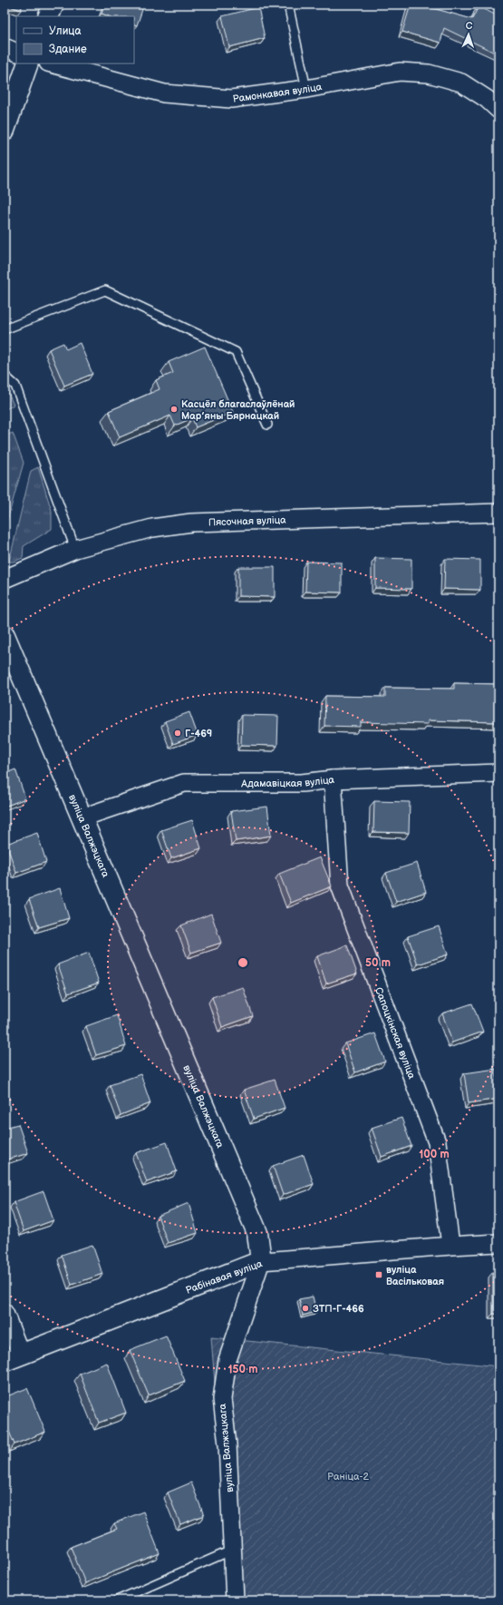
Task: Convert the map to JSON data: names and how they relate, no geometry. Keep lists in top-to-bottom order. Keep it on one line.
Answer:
{"streets":{"street":["Рамонкавая вуліца","Пясочная вуліца","Адамавіцкая вуліца","вуліца Валжэцкага","Сапоцкінская вуліца","Рабінавая вуліца"]},"crossings":[["Адамавіцкая вуліца","вуліца Валжэцкага"],["Адамавіцкая вуліца","Сапоцкінская вуліца"],["вуліца Валжэцкага","Рабінавая вуліца"],["Сапоцкінская вуліца","Рабінавая вуліца"]],"parks":["Раніца-2"],"places":{"other":["Касцёл благаслаўлёнай Мар’яны Бярнацкай","Г-469","ЗТП-Г-466"],"transit":["вуліца Васільковая"]},"legend":["Улица","Здание"],"north":"top","rings":["50 m","100 m","150 m"]}
